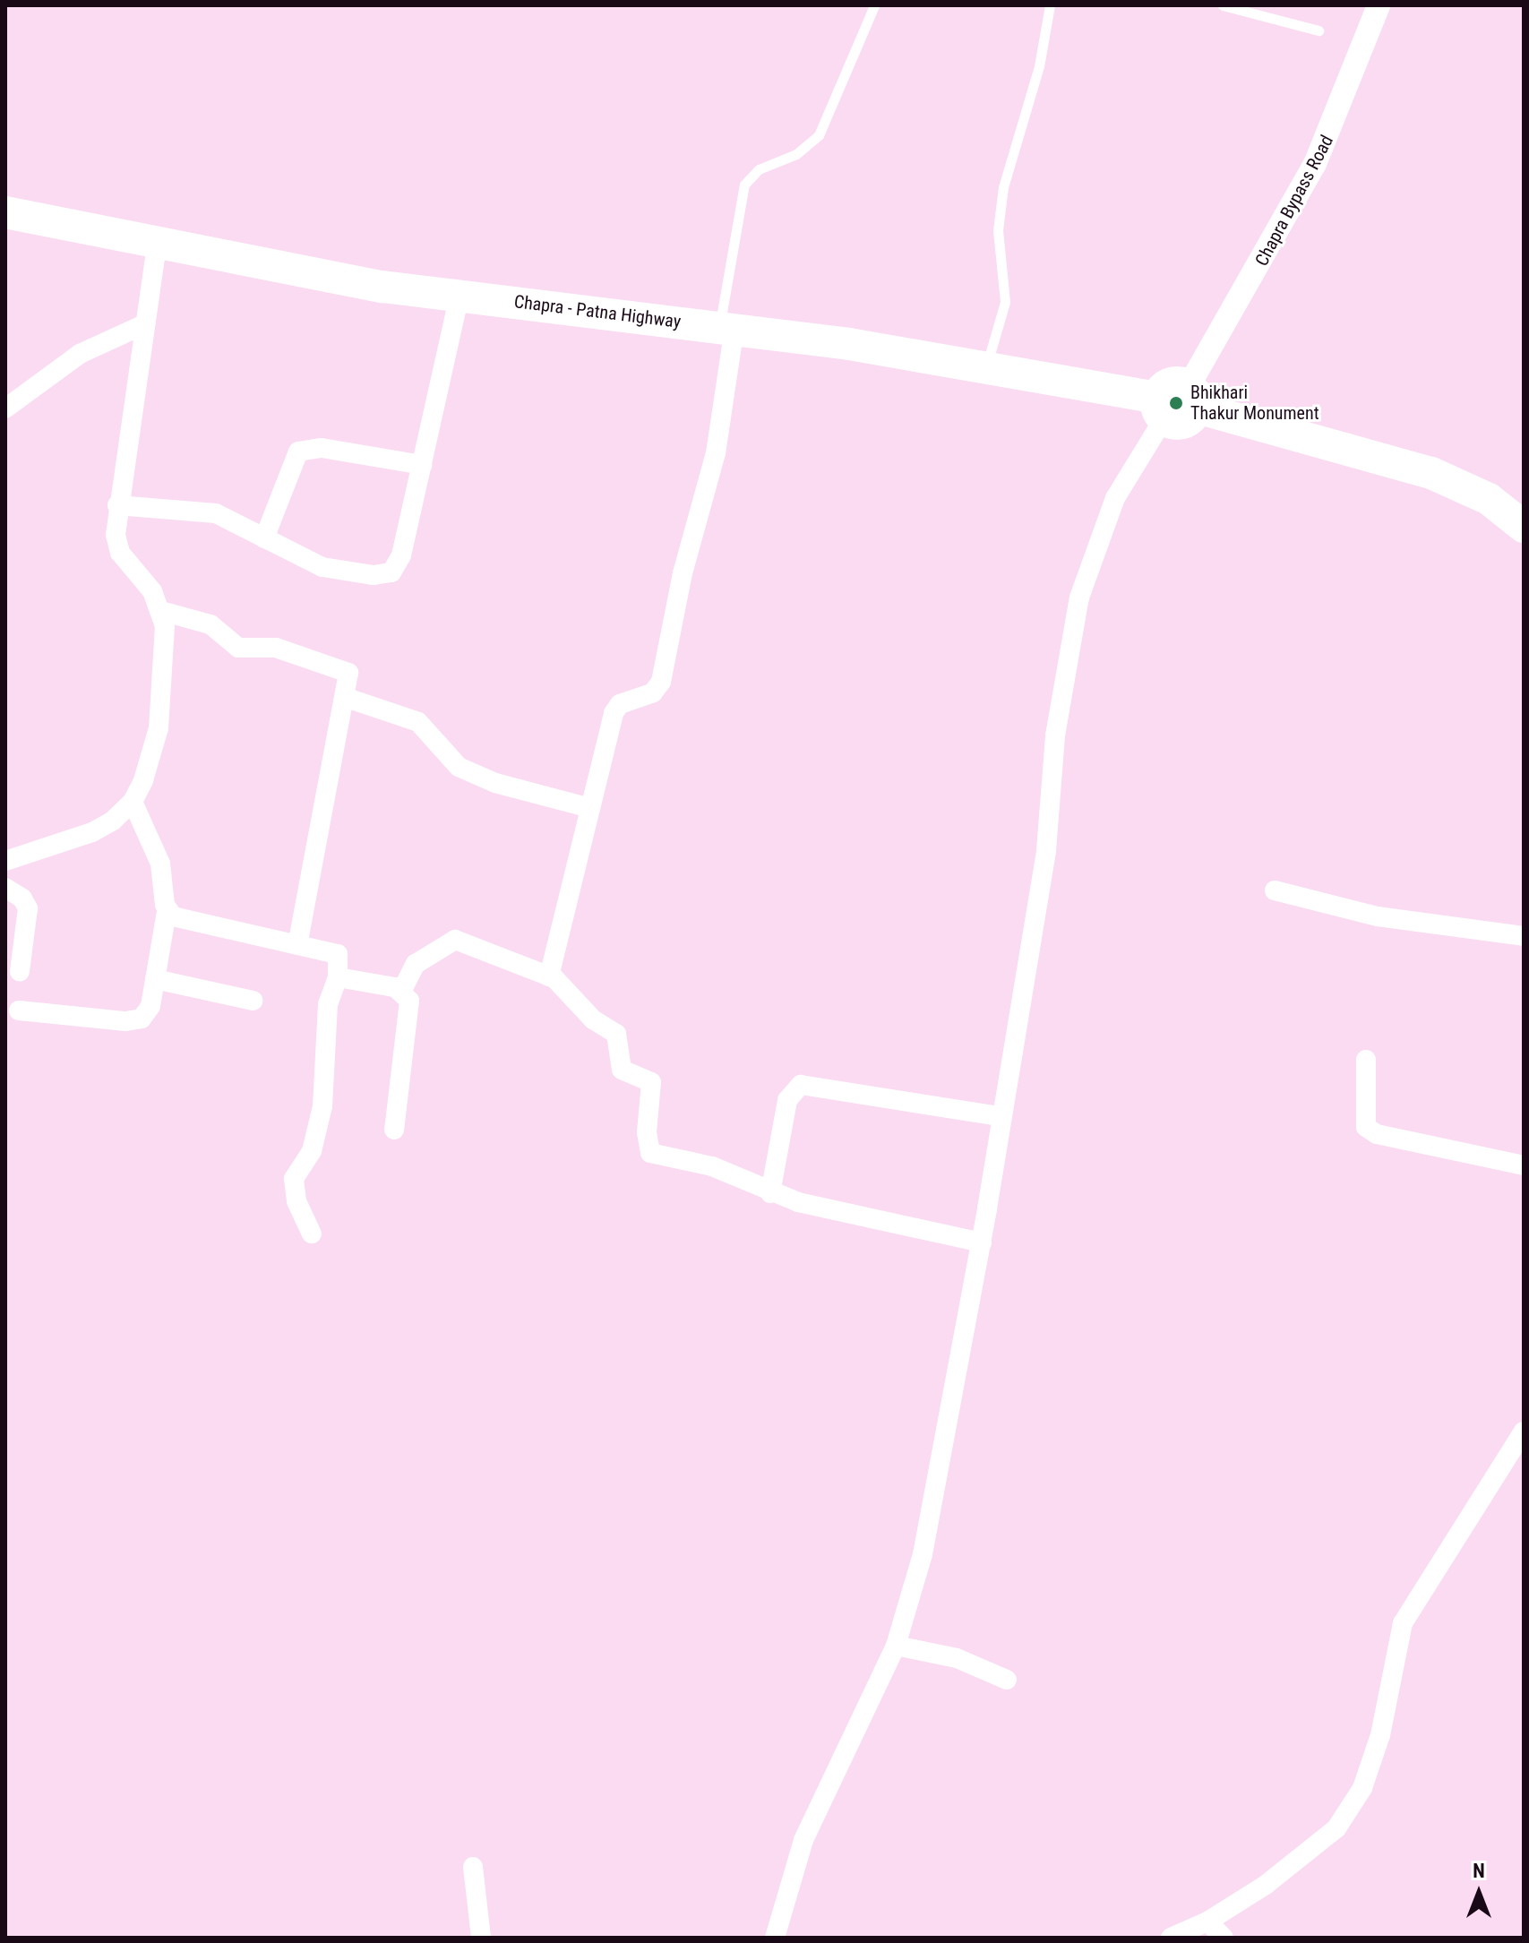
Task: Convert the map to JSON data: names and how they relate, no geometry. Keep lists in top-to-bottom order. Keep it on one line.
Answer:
{"streets":{"highway":["Chapra - Patna Highway"],"street":["Chapra Bypass Road"]},"places":["Bhikhari Thakur Monument"],"north":"top"}
